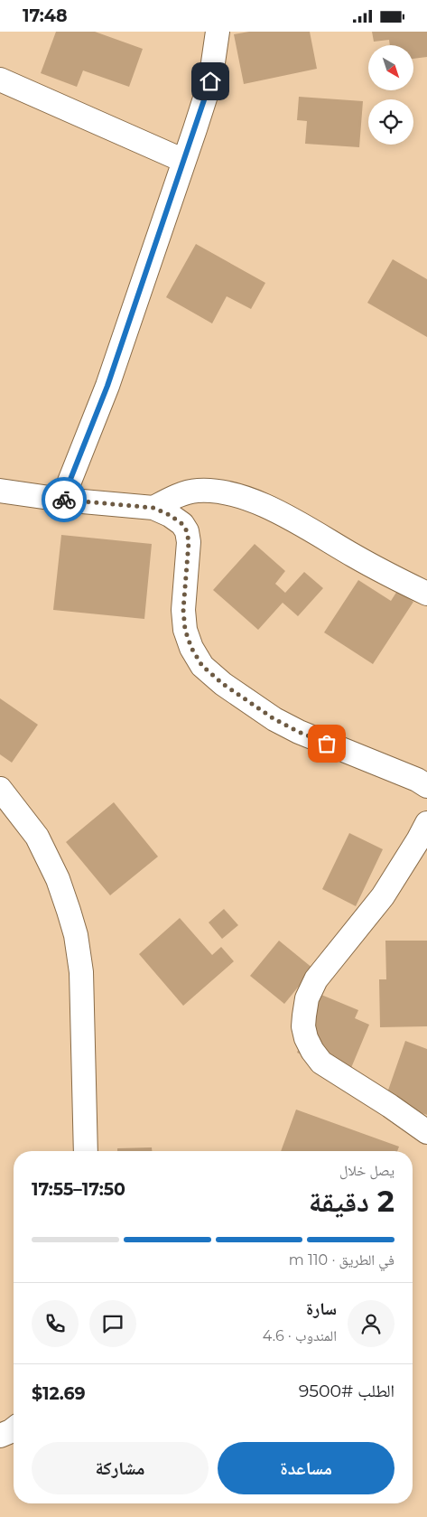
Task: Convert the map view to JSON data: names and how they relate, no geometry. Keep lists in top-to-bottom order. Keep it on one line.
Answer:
{"north":"bottom right","page":{"status":"17:48","heading":["2 دقيقة","يصل خلال","17:50–17:55"],"panel":["سارة","المندوب · 4.6","الطلب #9500","$12.69"],"bar":"في الطريق · 110 m","buttons":["مساعدة","مشاركة"]}}
